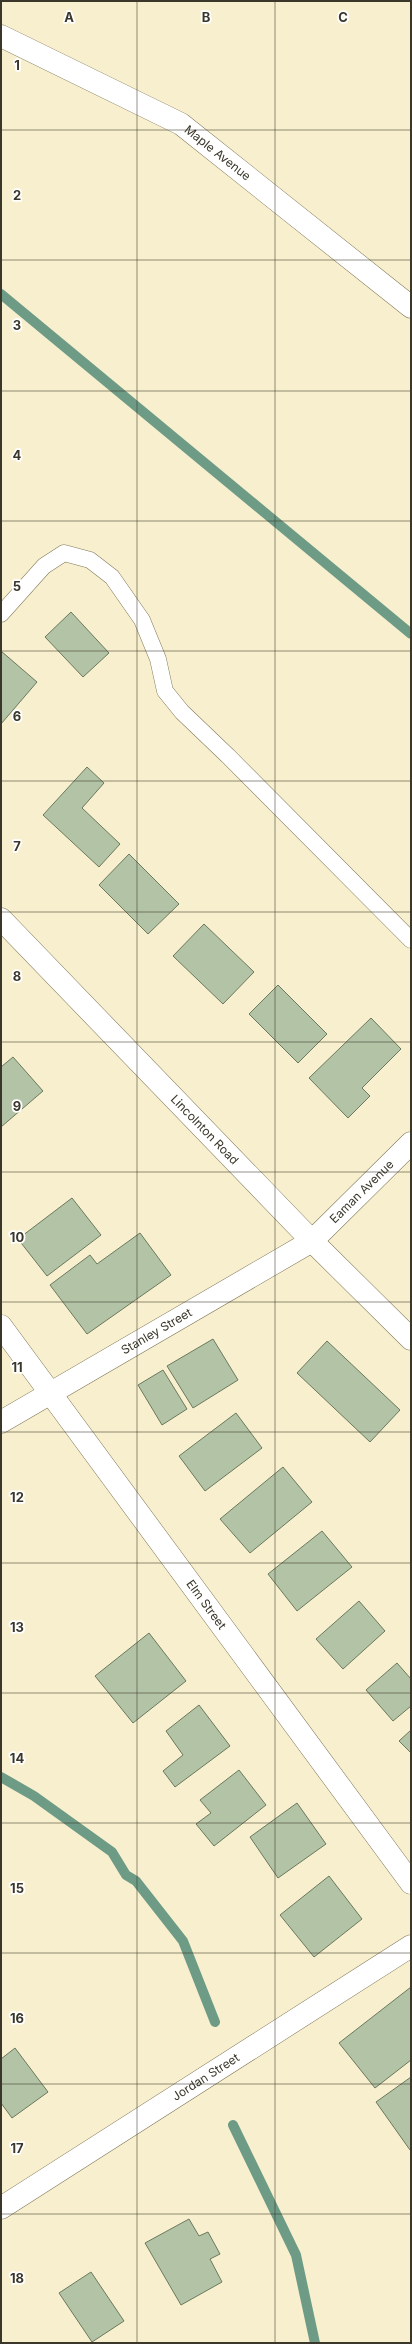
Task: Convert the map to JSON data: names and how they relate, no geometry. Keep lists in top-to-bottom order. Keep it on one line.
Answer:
{"streets":{"street":["Maple Avenue","Lincolnton Road","Eaman Avenue","Stanley Street","Elm Street","Jordan Street"]},"crossings":[["Lincolnton Road","Eaman Avenue"],["Lincolnton Road","Stanley Street"],["Eaman Avenue","Stanley Street"],["Stanley Street","Elm Street"]],"grid":{"columns":["A","B","C"],"rows":["1","2","3","4","5","6","7","8","9","10","11","12","13","14","15","16","17","18"]}}
